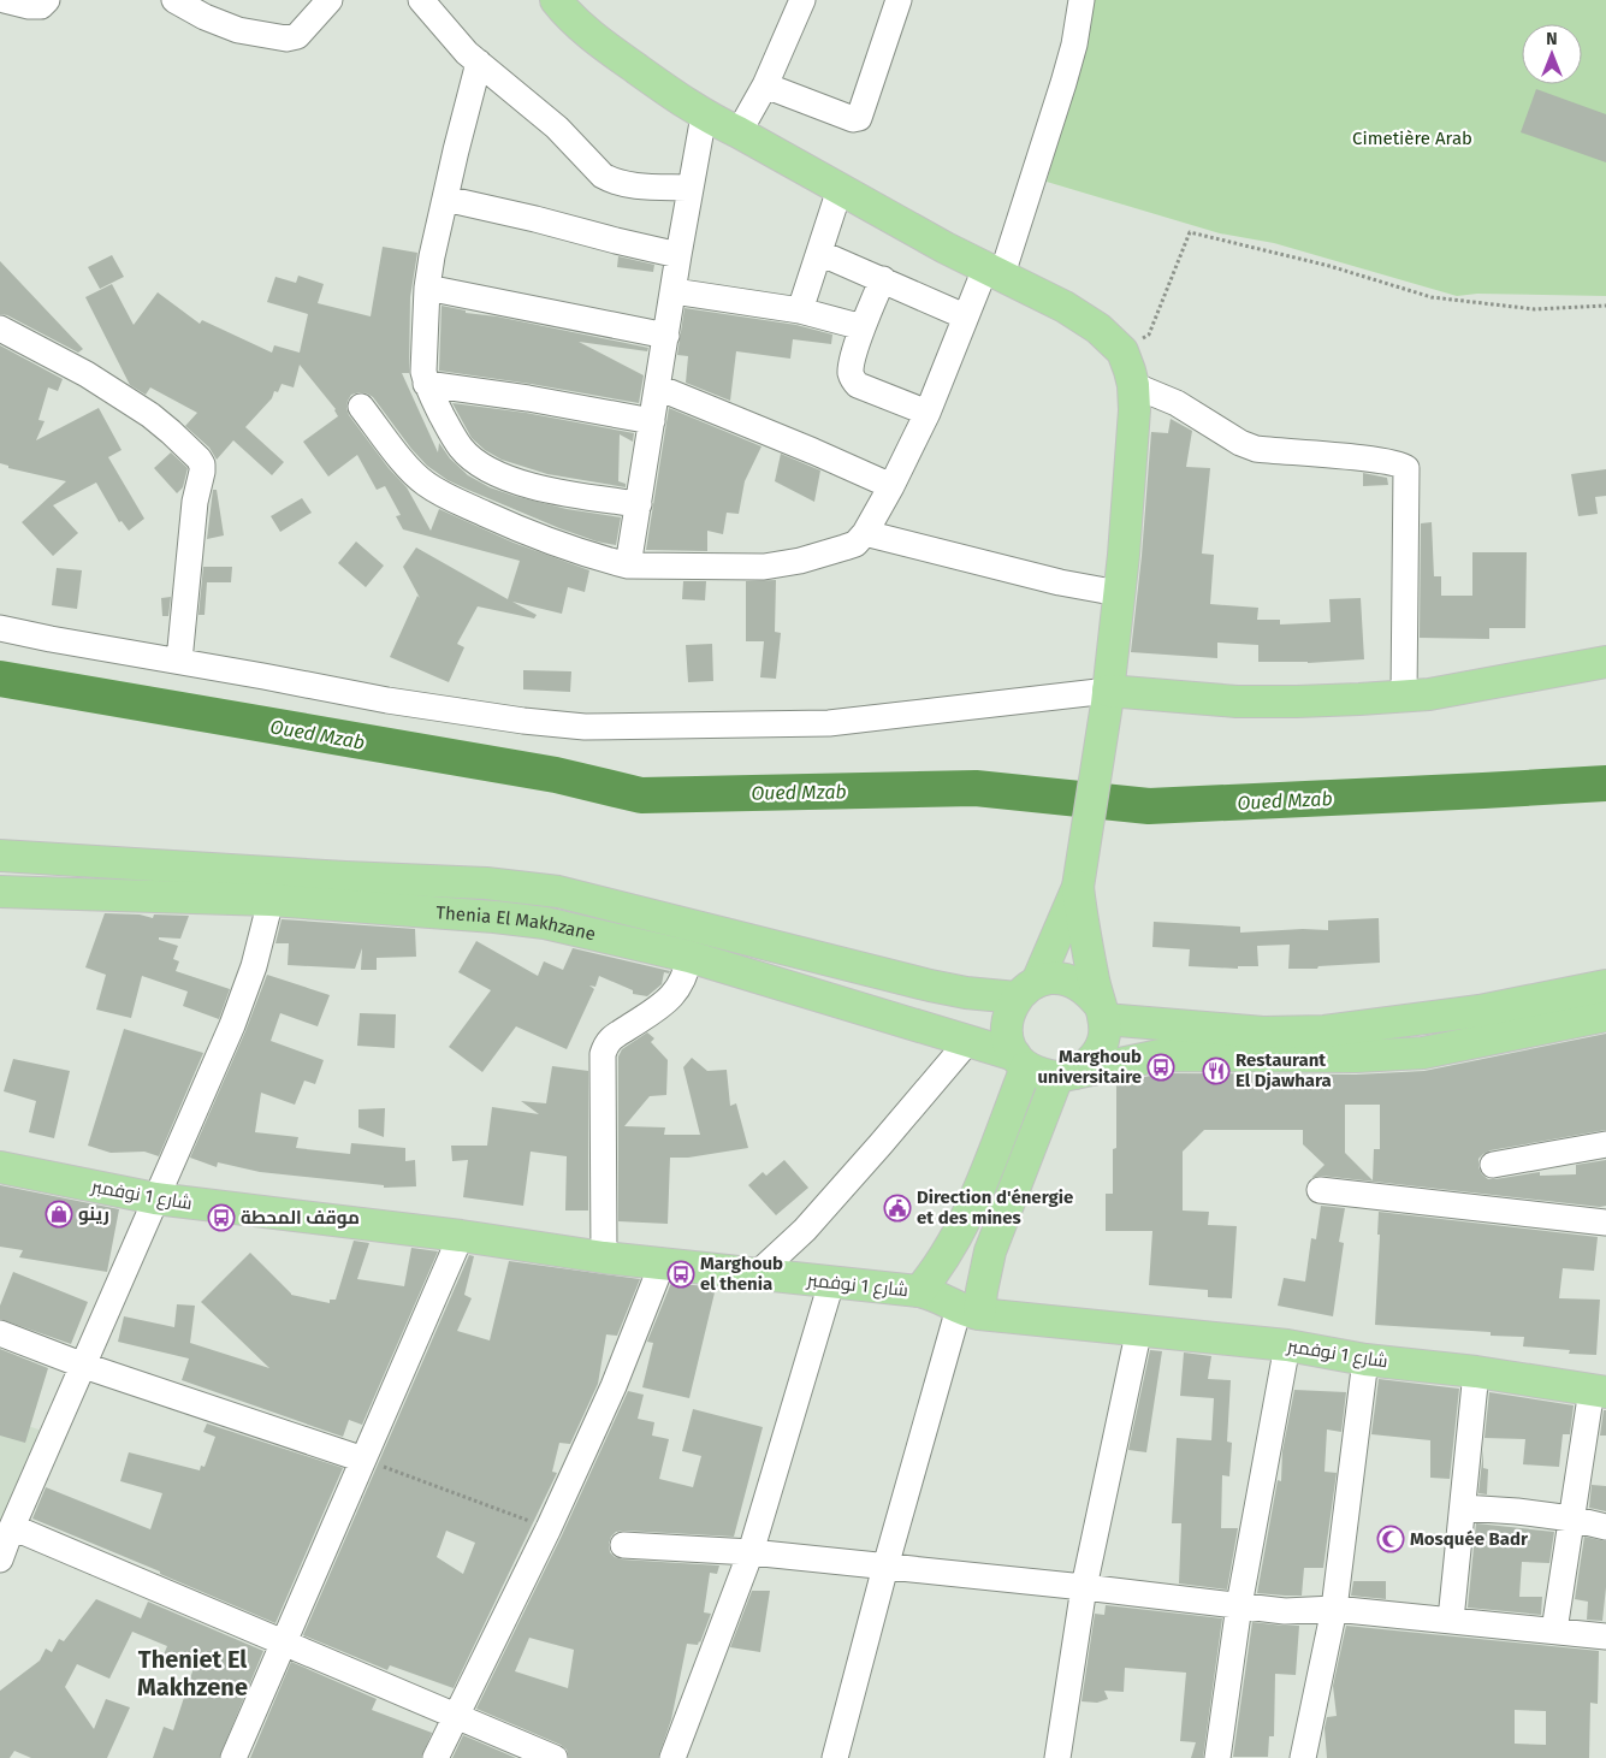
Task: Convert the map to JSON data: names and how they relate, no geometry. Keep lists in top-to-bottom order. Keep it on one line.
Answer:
{"streets":{"main road":["Thenia El Makhzane","شارع 1 نوفمبر"]},"districts":["Theniet El Makhzene"],"water":["Oued Mzab"],"parks":["Cimetière Arab"],"places":{"bus stop":["Marghoub universitaire","موقف المحطة","Marghoub el thenia"],"restaurant":["Restaurant El Djawhara"],"public building":["Direction d'énergie et des mines"],"shop":["رينو"],"mosque":["Mosquée Badr"]},"north":"top"}
